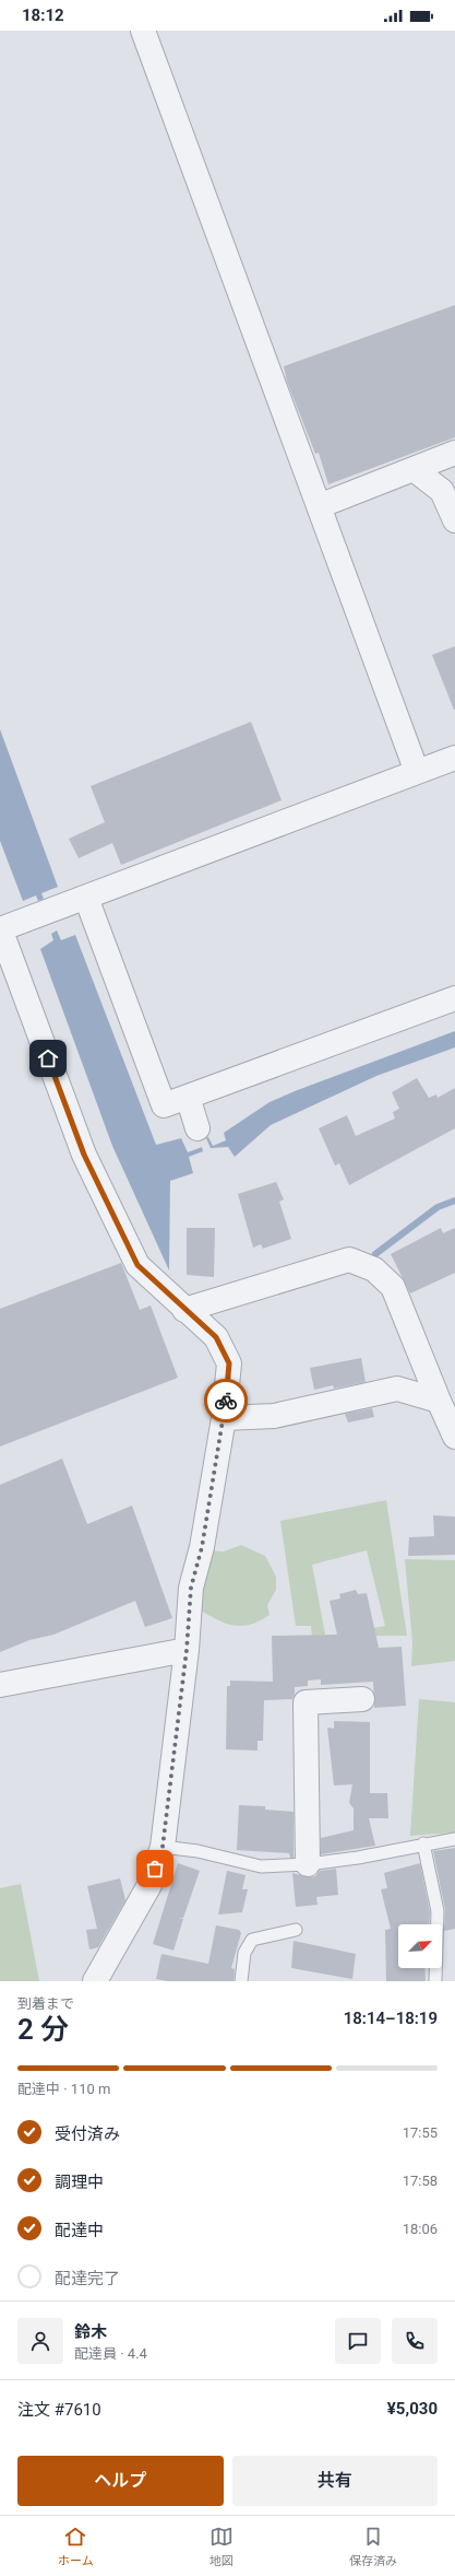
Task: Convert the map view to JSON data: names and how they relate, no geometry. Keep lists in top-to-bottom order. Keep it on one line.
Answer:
{"north":"top right","page":{"status":"18:12","heading":["2 分","到着まで","18:14–18:19"],"panel":["鈴木","配達員 · 4.4","注文 #7610","¥5,030"],"bar":"配達中 · 110 m","list":[["受付済み","17:55"],["調理中","17:58"],["配達中","18:06"],"配達完了"],"buttons":["ヘルプ","共有"],"tabs":["ホーム","地図","保存済み"]}}
